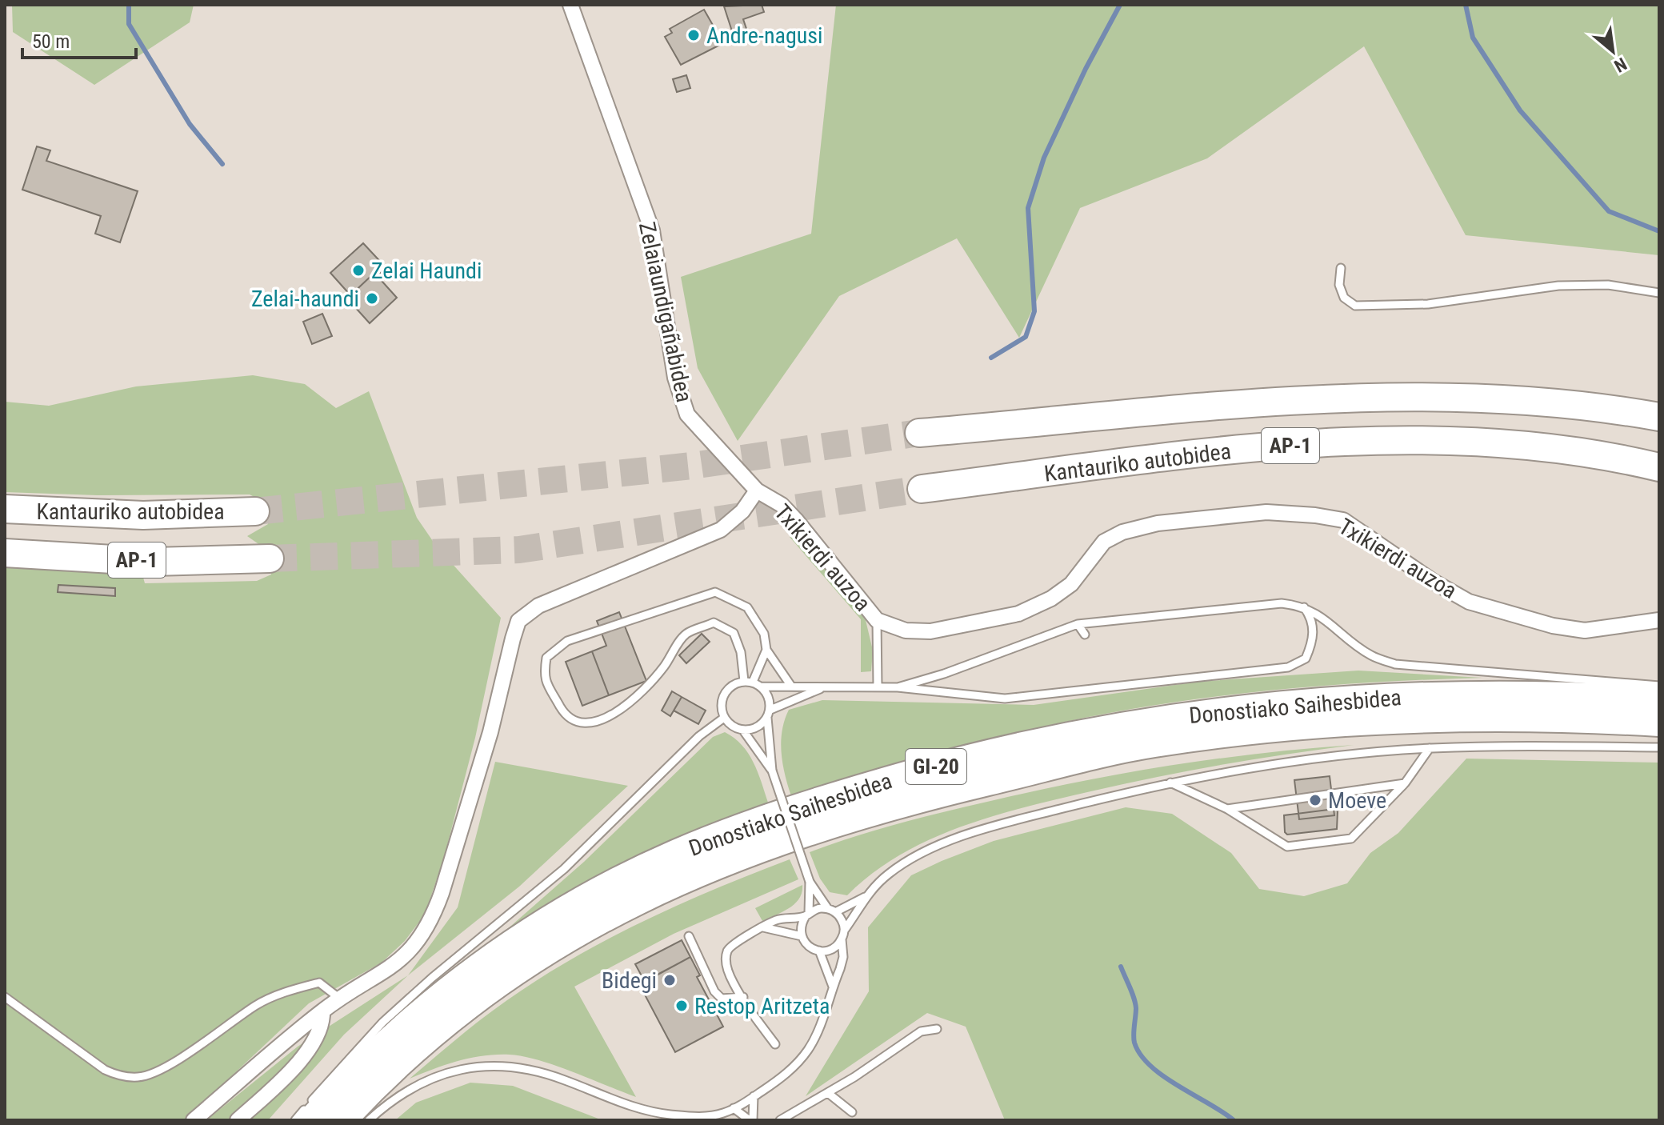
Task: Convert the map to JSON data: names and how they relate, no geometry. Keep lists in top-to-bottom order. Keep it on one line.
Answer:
{"streets":{"highway":["AP-1","Kantauriko autobidea","Donostiako Saihesbidea","GI-20"],"street":["Zelaiaundigañabidea","Txikierdi auzoa"]},"crossings":[["Zelaiaundigañabidea","Txikierdi auzoa"]],"places":["Andre-nagusi","Zelai Haundi","Zelai-haundi","Moeve","Bidegi","Restop Aritzeta"],"scale_bar":"50 m","north":"bottom right"}
